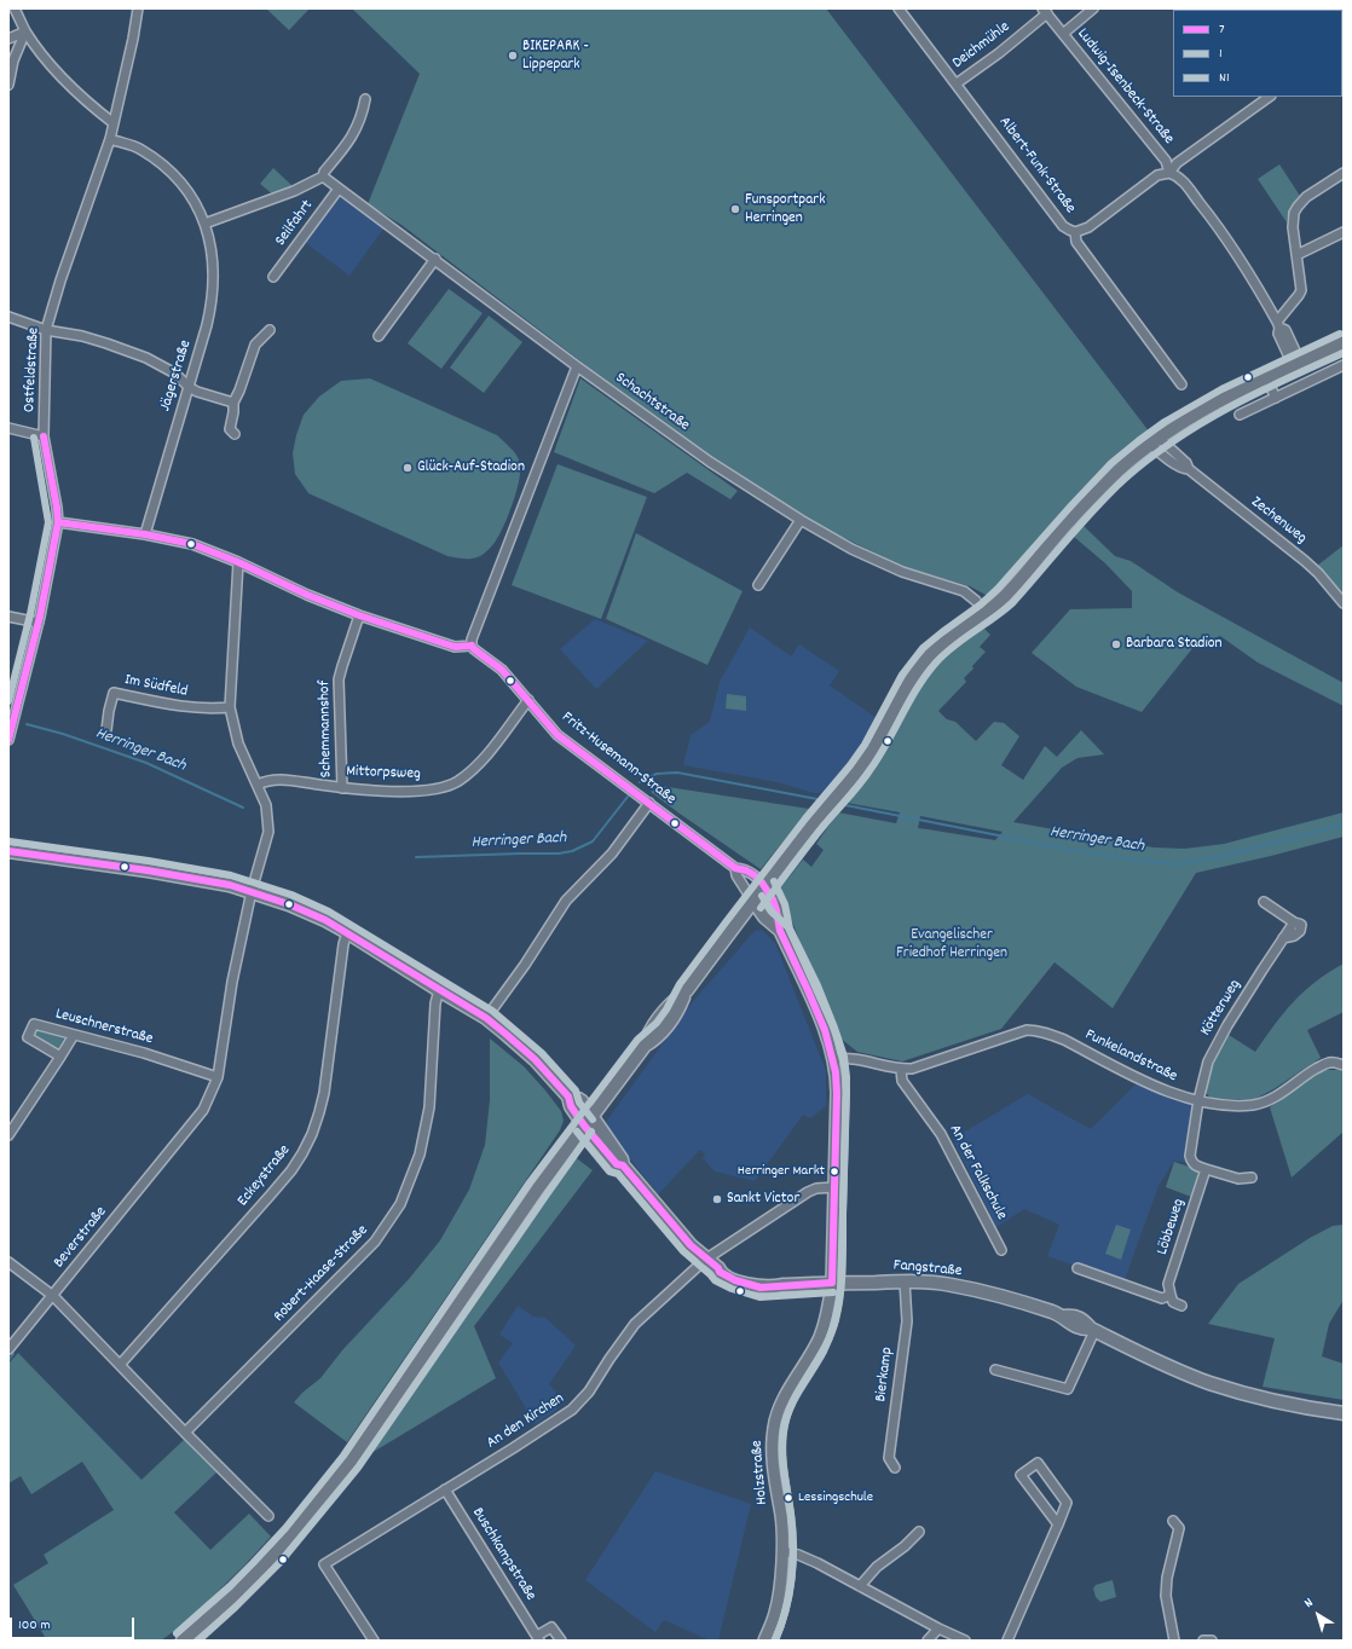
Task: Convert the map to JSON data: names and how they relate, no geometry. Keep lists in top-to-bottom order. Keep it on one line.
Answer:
{"streets":{"main road":["Fangstraße"],"street":["Deichmühle","Ludwig-Isenbeck-Straße","Albert-Funk-Straße","Seilfahrt","Ostfeldstraße","Jägerstraße","Schachtstraße","Zechenweg","Im Südfeld","Schemmannshof","Fritz-Husemann-Straße","Mittorpsweg","Kötterweg","Leuschnerstraße","Funkelandstraße","An der Falkschule","Eckeystraße","Löbbeweg","Beverstraße","Robert-Haase-Straße","Bierkamp","An den Kirchen","Holzstraße","Buschkampstraße"]},"crossings":[["Deichmühle","Ludwig-Isenbeck-Straße"],["Deichmühle","Albert-Funk-Straße"],["Seilfahrt","Schachtstraße"],["Ostfeldstraße","Jägerstraße"],["Im Südfeld","Beverstraße"],["Schemmannshof","Mittorpsweg"],["Fritz-Husemann-Straße","Mittorpsweg"],["Mittorpsweg","Beverstraße"],["Kötterweg","Funkelandstraße"],["Leuschnerstraße","Beverstraße"],["Funkelandstraße","An der Falkschule"],["Fangstraße","Bierkamp"],["Fangstraße","An den Kirchen"],["Fangstraße","Holzstraße"],["An den Kirchen","Buschkampstraße"]],"water":["Herringer Bach"],"parks":["Evangelischer Friedhof Herringen"],"places":["BIKEPARK - Lippepark","Funsportpark Herringen","Glück-Auf-Stadion","Barbara Stadion","Herringer Markt","Sankt Victor","Lessingschule"],"lines":["transit line N1","transit line 1","transit line 7"],"legend":["7","1","N1"],"scale_bar":"100 m","north":"top left"}
